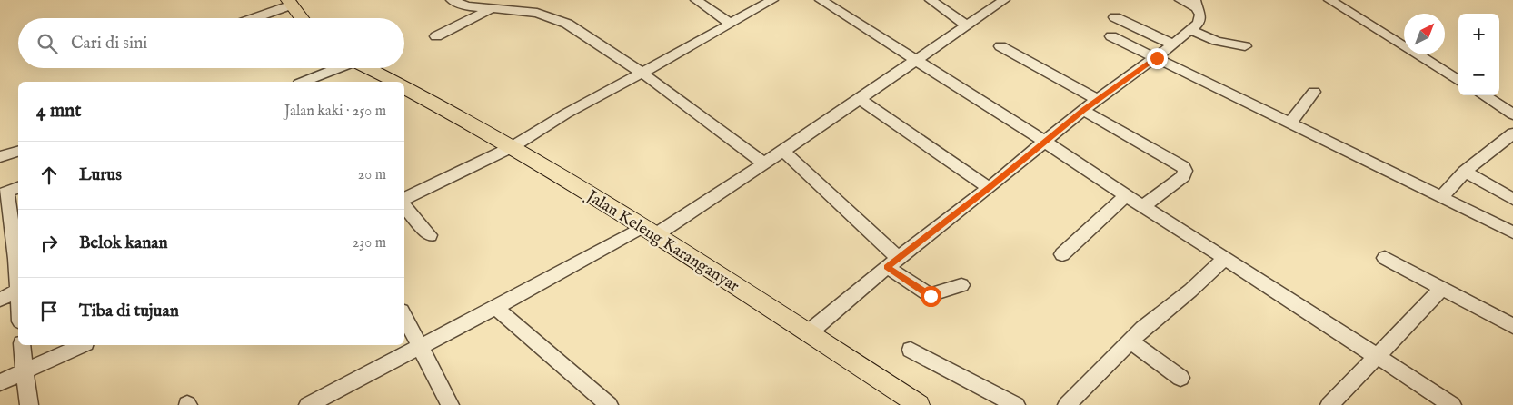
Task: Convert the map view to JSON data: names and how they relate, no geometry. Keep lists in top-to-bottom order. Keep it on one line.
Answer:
{"streets":{"main road":["Jalan Keleng Karanganyar"]},"north":"top right","page":{"map_buttons":["+","−"],"search":"Cari di sini","heading":["4 mnt","Jalan kaki · 250 m"],"list":[["Lurus","20 m"],["Belok kanan","230 m"],"Tiba di tujuan"]}}
